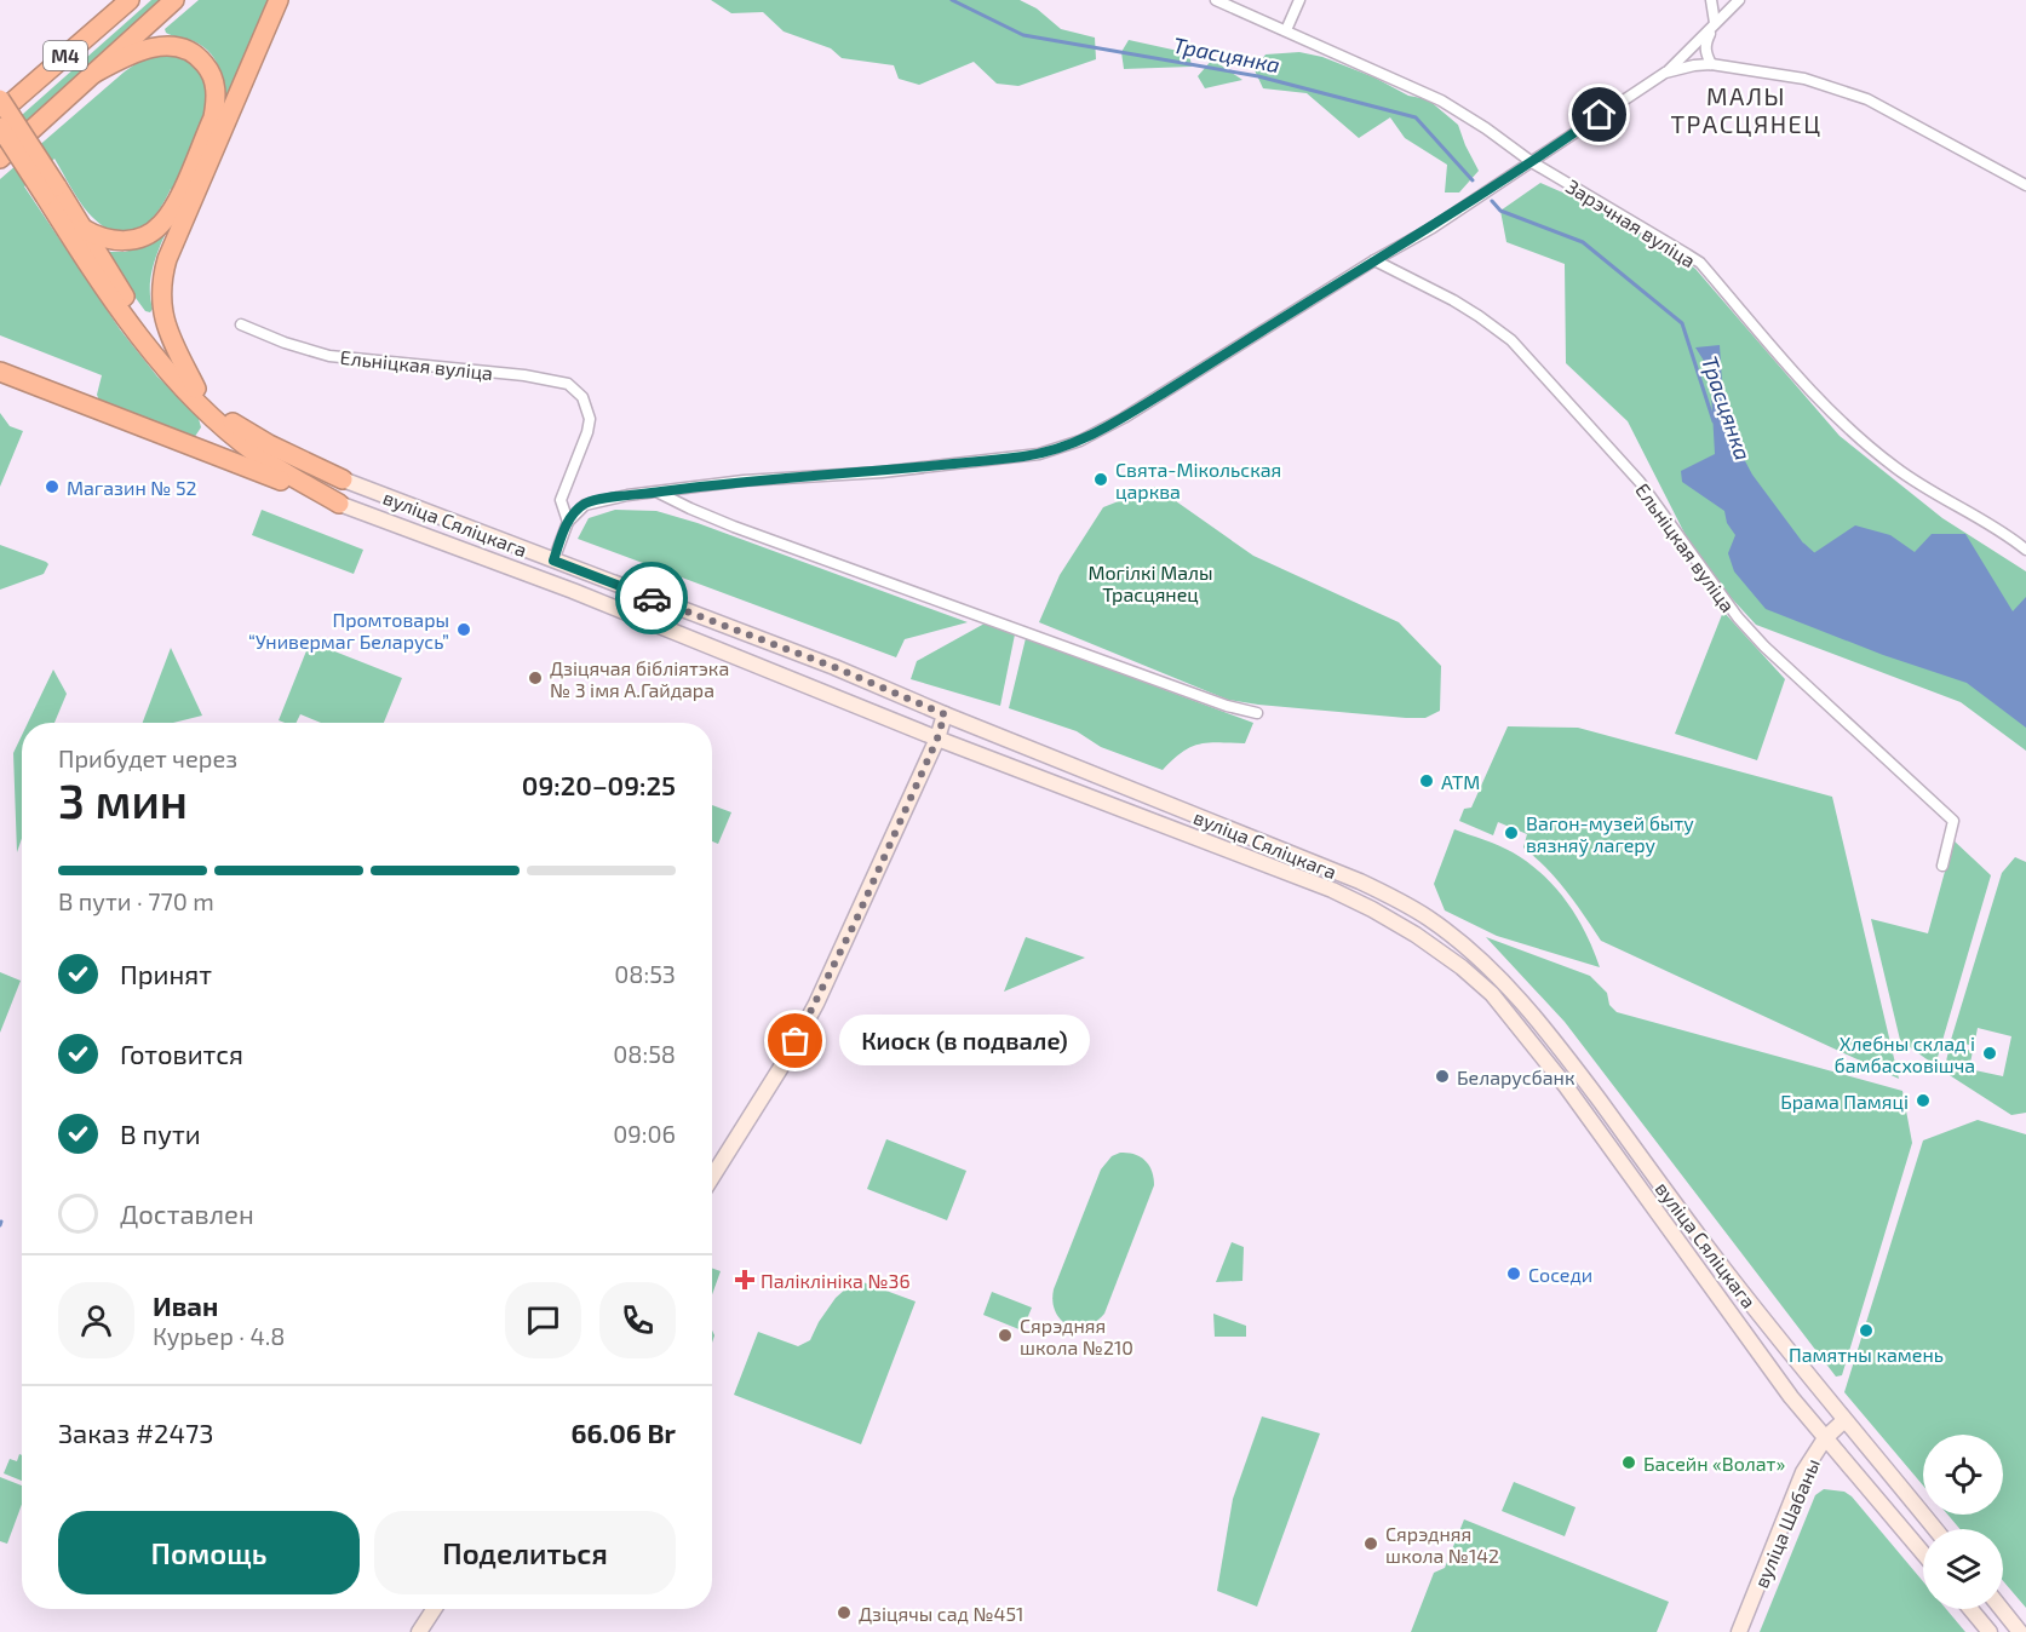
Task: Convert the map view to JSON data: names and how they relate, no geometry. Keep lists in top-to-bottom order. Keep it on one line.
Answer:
{"streets":{"highway":["М4"],"main road":["вуліца Сяліцкага","вуліца Шабаны"],"street":["Зарэчная вуліца","Ельніцкая вуліца"]},"crossings":[["вуліца Сяліцкага","вуліца Шабаны"]],"districts":["МАЛЫ ТРАСЦЯНЕЦ"],"water":["Трасцянка"],"parks":["Могілкі Малы Трасцянец"],"places":{"other":["Свята-Мікольская царква","Магазин № 52","Промтовары “Универмаг Беларусь”","Дзіцячая бібліятэка № 3 імя А.Гайдара","АТМ","Вагон-музей быту вязняў лагеру","Киоск (в подвале)","Хлебны склад і бамбасховішча","Беларусбанк","Брама Памяці","Соседи","Памятны камень","Сярэдняя школа №210","Басейн «Волат»","Сярэдняя школа №142","Дзіцячы сад №451"],"health":["Паліклініка №36"]},"page":{"heading":["3 мин","Прибудет через","09:20–09:25"],"panel":["Иван","Курьер · 4.8","Заказ #2473","66.06 Br"],"bar":"В пути · 770 m","list":[["Принят","08:53"],["Готовится","08:58"],["В пути","09:06"],"Доставлен"],"bubble":"Киоск (в подвале)","buttons":["Помощь","Поделиться"]}}
